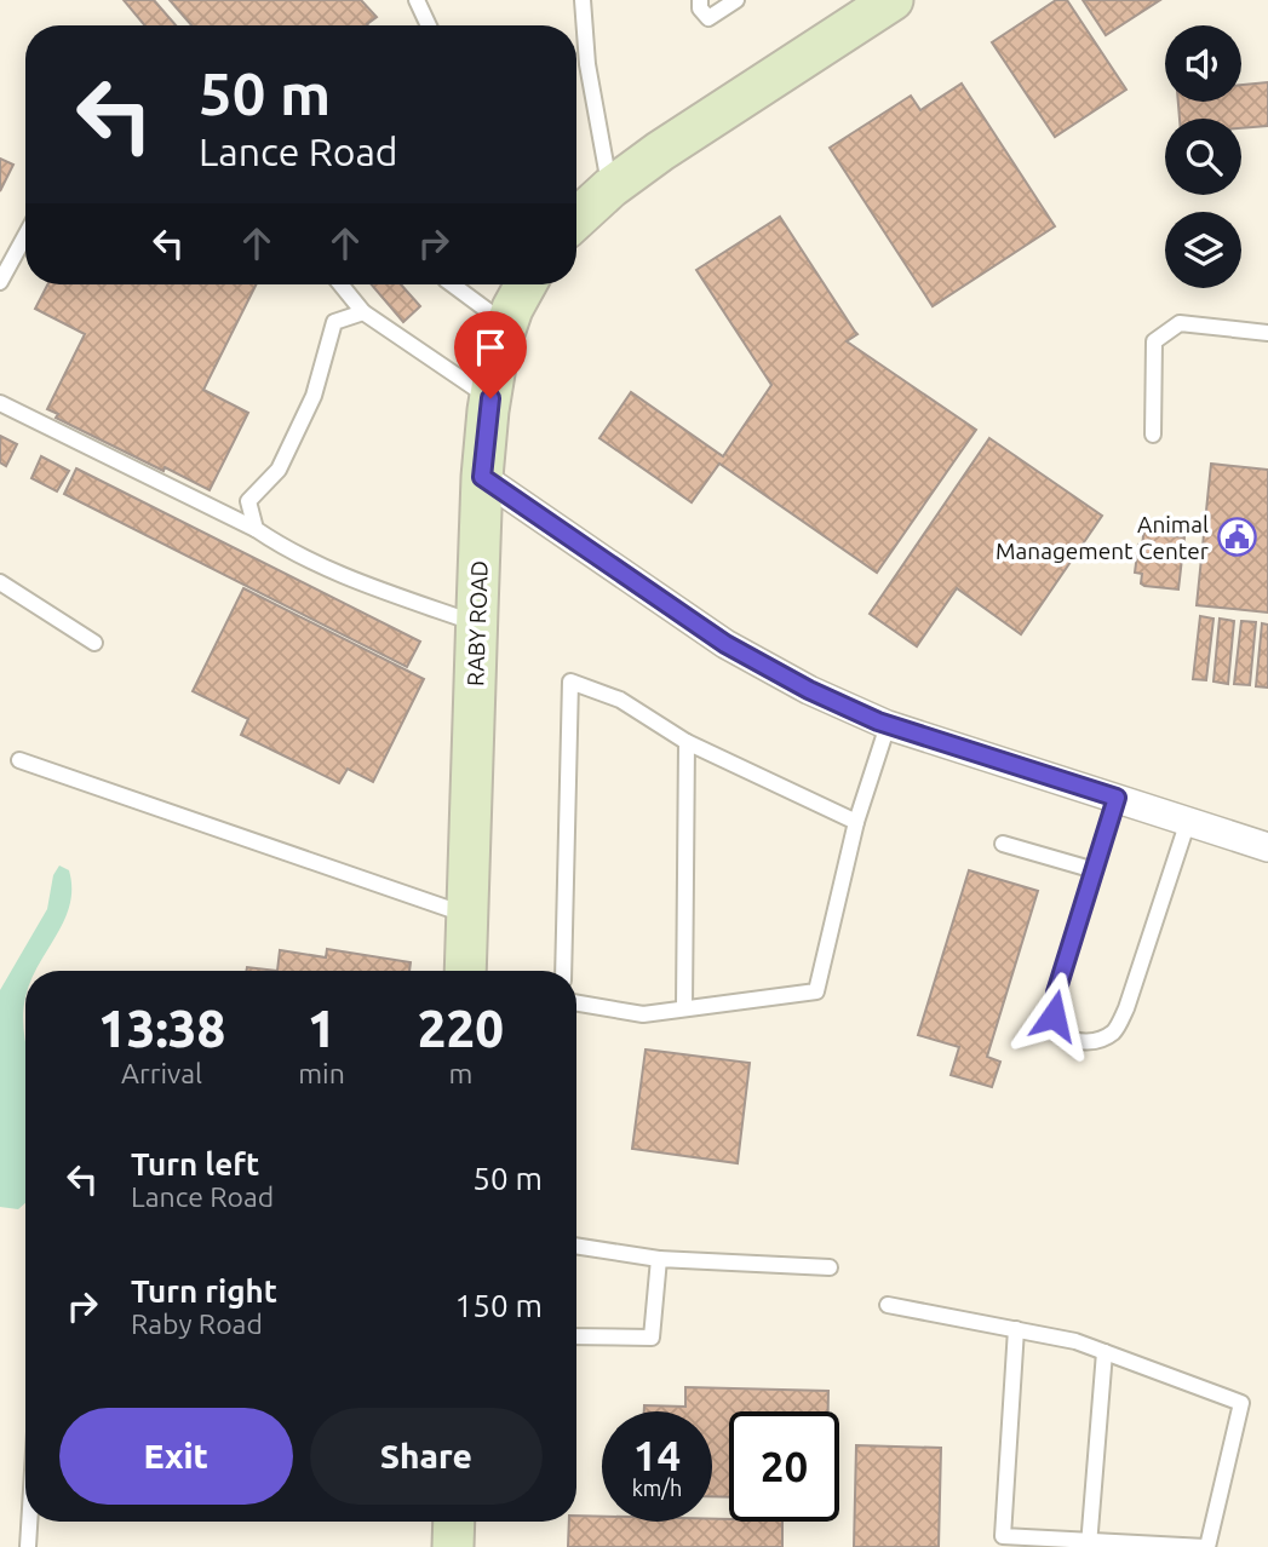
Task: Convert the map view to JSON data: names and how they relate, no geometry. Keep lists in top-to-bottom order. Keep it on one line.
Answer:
{"streets":{"street":["RABY ROAD"]},"places":{"public building":["Animal Management Center"]},"page":{"turn":["50 m","Lance Road"],"eta":["13:38","Arrival","1","min","220","m"],"list":[{"name":"Turn left","note":"Lance Road","value":"50 m"},{"name":"Turn right","note":"Raby Road","value":"150 m"}],"buttons":["Exit","Share"],"speed":"14 km/h","limit":"20"}}
